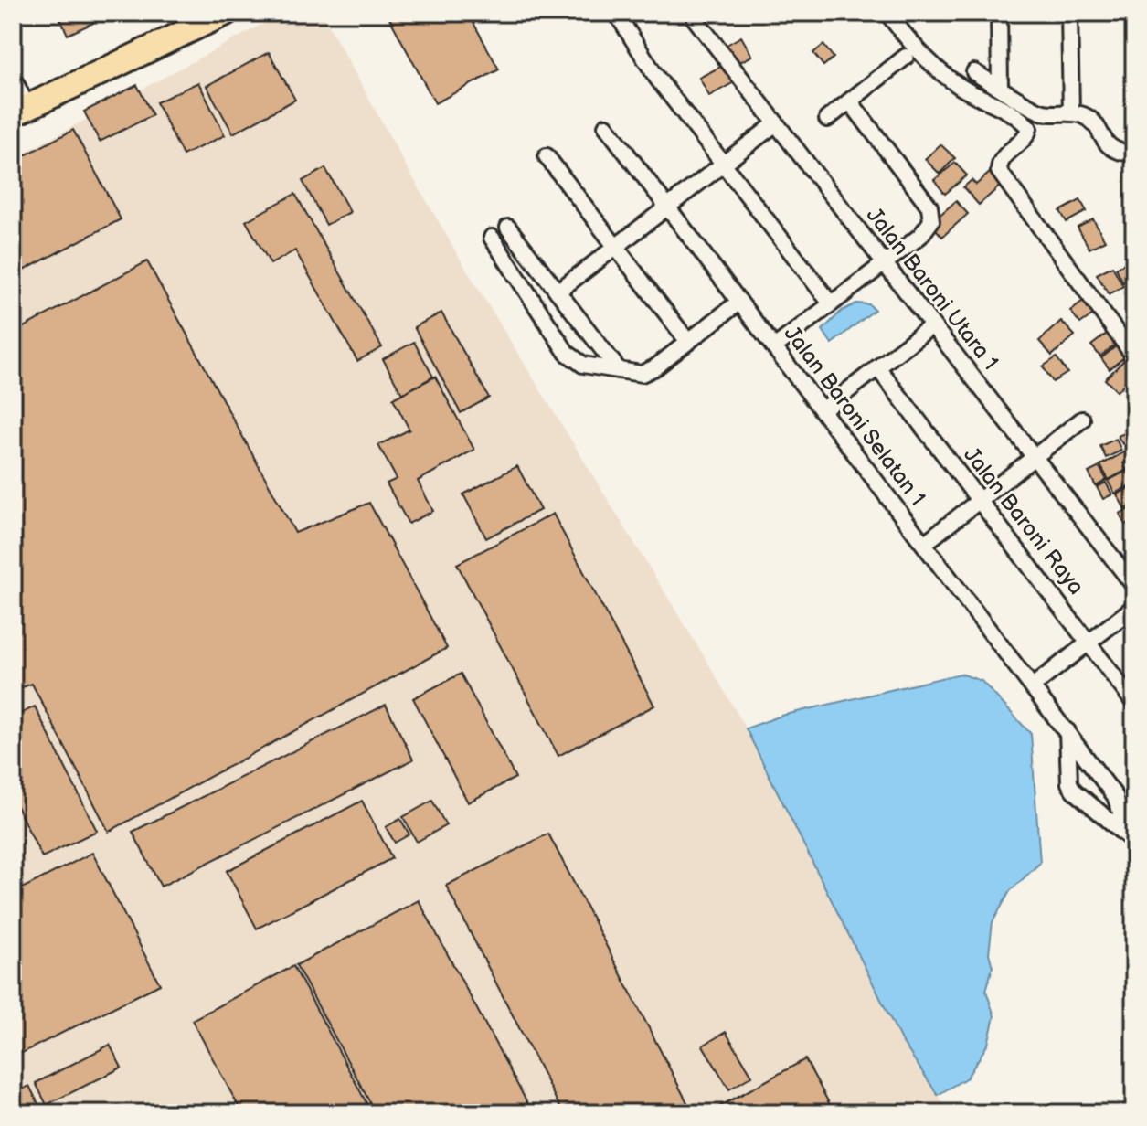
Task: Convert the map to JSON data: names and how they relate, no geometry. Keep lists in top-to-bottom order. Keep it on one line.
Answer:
{"streets":{"street":["Jalan Baroni Utara 1","Jalan Baroni Selatan 1","Jalan Baroni Raya"]}}
